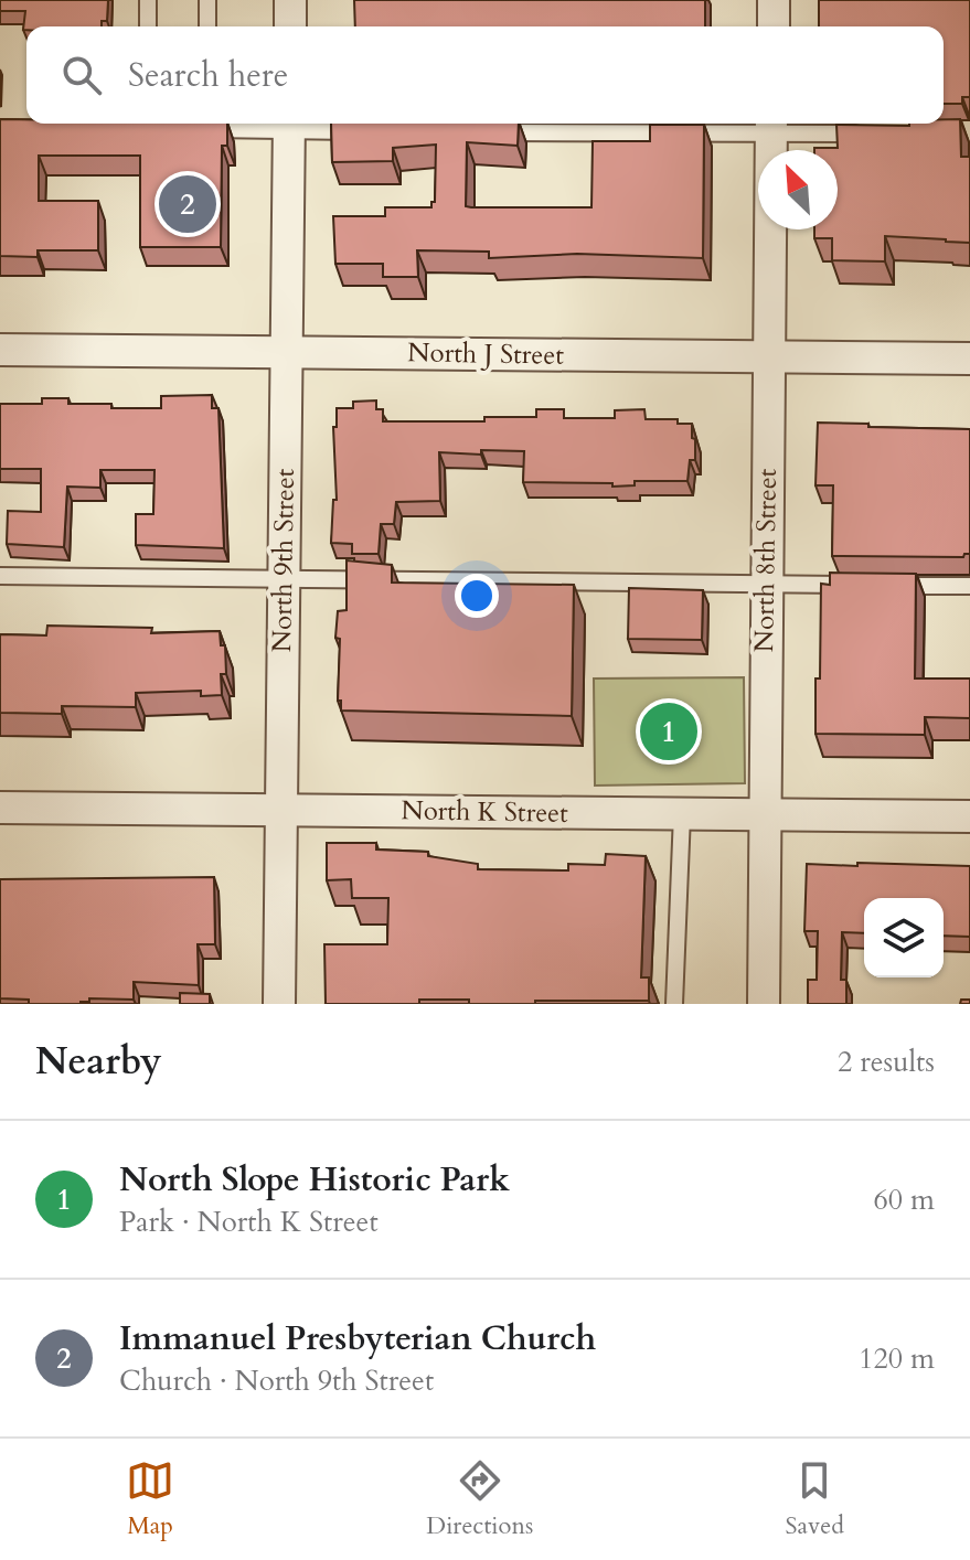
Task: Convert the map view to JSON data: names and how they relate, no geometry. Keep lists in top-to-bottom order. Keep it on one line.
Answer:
{"streets":{"street":["North J Street","North 9th Street","North 8th Street","North K Street"]},"crossings":[["North J Street","North 9th Street"],["North J Street","North 8th Street"],["North 9th Street","North K Street"],["North 8th Street","North K Street"]],"north":"top left","page":{"search":"Search here","pins":["2","1"],"heading":["Nearby","2 results"],"list":[{"mark":"1","name":"North Slope Historic Park","note":"Park · North K Street","value":"60 m"},{"mark":"2","name":"Immanuel Presbyterian Church","note":"Church · North 9th Street","value":"120 m"}],"nav":["Map","Directions","Saved"]}}
